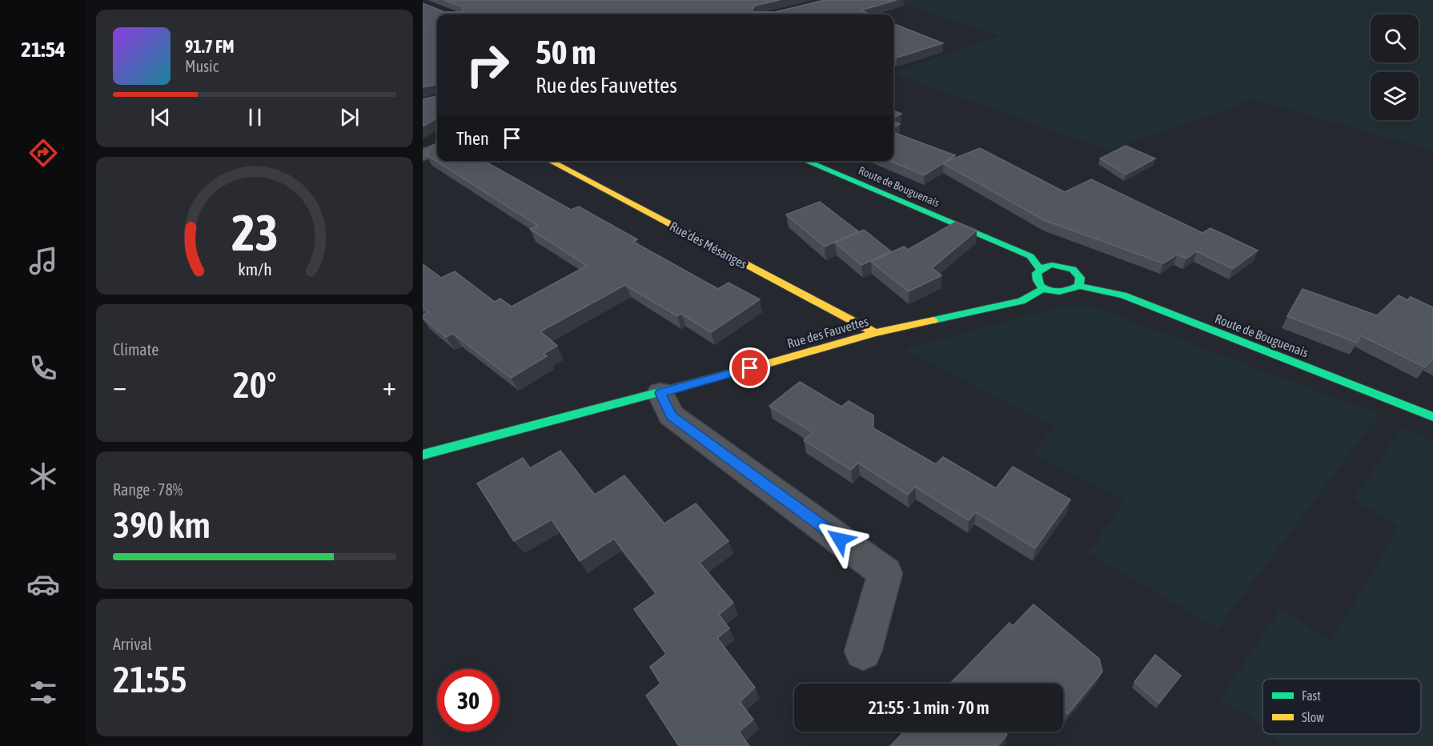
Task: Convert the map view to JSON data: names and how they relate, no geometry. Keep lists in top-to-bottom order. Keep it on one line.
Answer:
{"streets":{"street":["Route de Bouguenais","Rue des Mésanges","Rue des Fauvettes"]},"crossings":[["Route de Bouguenais","Rue des Fauvettes"],["Rue des Mésanges","Rue des Fauvettes"]],"legend":["Fast","Slow"],"page":{"tabs":"21:54","turn":["50 m","Rue des Fauvettes"],"song":["91.7 FM","Music"],"then":"Then","tile":["Climate",["Range · 78%","390 km"],["Arrival","21:55"]],"heat":["−","20°","+"],"limit":"30","trip":"21:55 · 1 min · 70 m","gauge":["23","km/h"]}}
